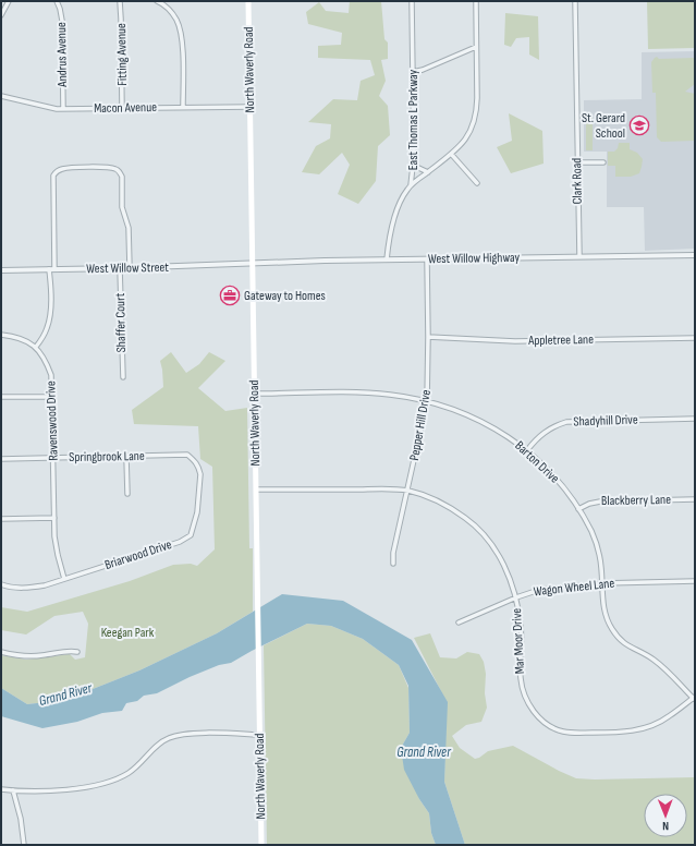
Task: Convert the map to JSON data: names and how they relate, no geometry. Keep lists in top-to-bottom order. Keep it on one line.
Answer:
{"streets":{"main road":["North Waverly Road"],"street":["Andrus Avenue","Fitting Avenue","Macon Avenue","East Thomas L Parkway","Clark Road","West Willow Highway","West Willow Street","Shaffer Court","Appletree Lane","Ravenswood Drive","Shadyhill Drive","Pepper Hill Drive","Springbrook Lane","Barton Drive","Blackberry Lane","Briarwood Drive","Wagon Wheel Lane","Mar Moor Drive"]},"crossings":[["Andrus Avenue","Macon Avenue"],["Fitting Avenue","Macon Avenue"],["North Waverly Road","Macon Avenue"],["North Waverly Road","West Willow Highway"],["North Waverly Road","West Willow Street"],["North Waverly Road","Barton Drive"],["North Waverly Road","Mar Moor Drive"],["East Thomas L Parkway","West Willow Highway"],["Clark Road","West Willow Highway"],["West Willow Highway","West Willow Street"],["West Willow Highway","Pepper Hill Drive"],["West Willow Street","Shaffer Court"],["Appletree Lane","Pepper Hill Drive"],["Ravenswood Drive","Springbrook Lane"],["Ravenswood Drive","Briarwood Drive"],["Shadyhill Drive","Barton Drive"],["Pepper Hill Drive","Barton Drive"],["Pepper Hill Drive","Mar Moor Drive"],["Springbrook Lane","Briarwood Drive"],["Barton Drive","Blackberry Lane"],["Barton Drive","Wagon Wheel Lane"],["Barton Drive","Mar Moor Drive"],["Wagon Wheel Lane","Mar Moor Drive"]],"water":["Grand River"],"parks":["Keegan Park"],"places":{"school or university":["St. Gerard School"],"office":["Gateway to Homes"]},"north":"bottom"}
